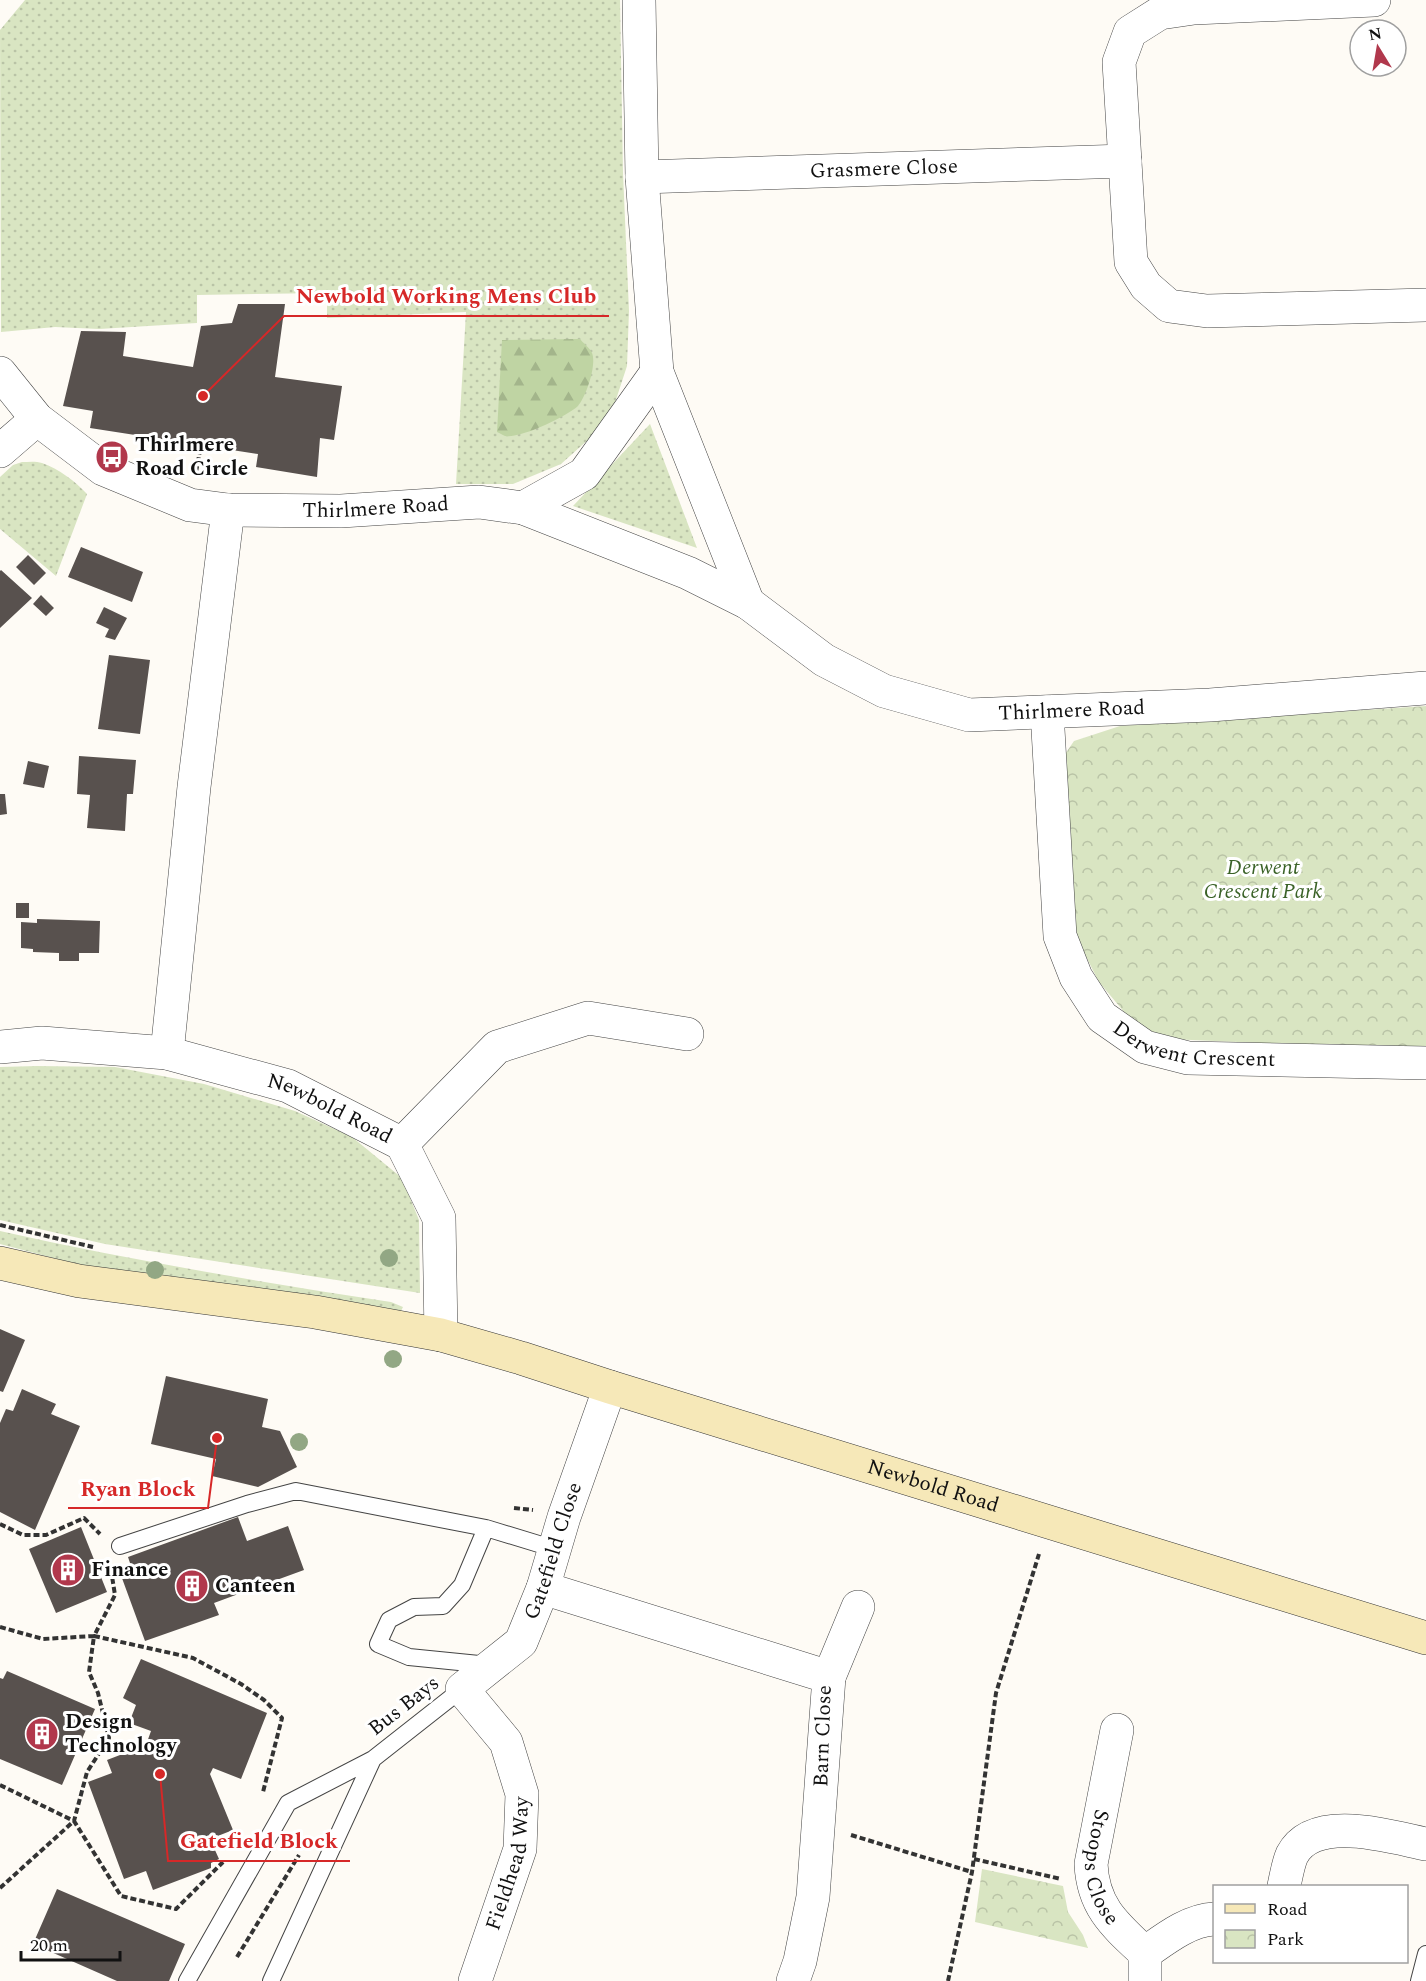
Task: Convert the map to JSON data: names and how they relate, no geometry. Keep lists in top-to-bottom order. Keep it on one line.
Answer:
{"streets":{"main road":["Newbold Road"],"street":["Grasmere Close","Thirlmere Road","Derwent Crescent","Gatefield Close","Barn Close","Fieldhead Way","Stoops Close"],"lane":["Bus Bays"]},"crossings":[["Thirlmere Road","Derwent Crescent"],["Newbold Road","Gatefield Close"],["Gatefield Close","Bus Bays"],["Gatefield Close","Barn Close"],["Gatefield Close","Fieldhead Way"],["Bus Bays","Fieldhead Way"]],"parks":["Derwent Crescent Park"],"places":{"other":["Newbold Working Mens Club","Ryan Block","Gatefield Block"],"bus stop":["Thirlmere Road Circle"],"building":["Finance","Canteen","Design Technology"]},"legend":["Road","Park"],"scale_bar":"20 m","north":"top"}
